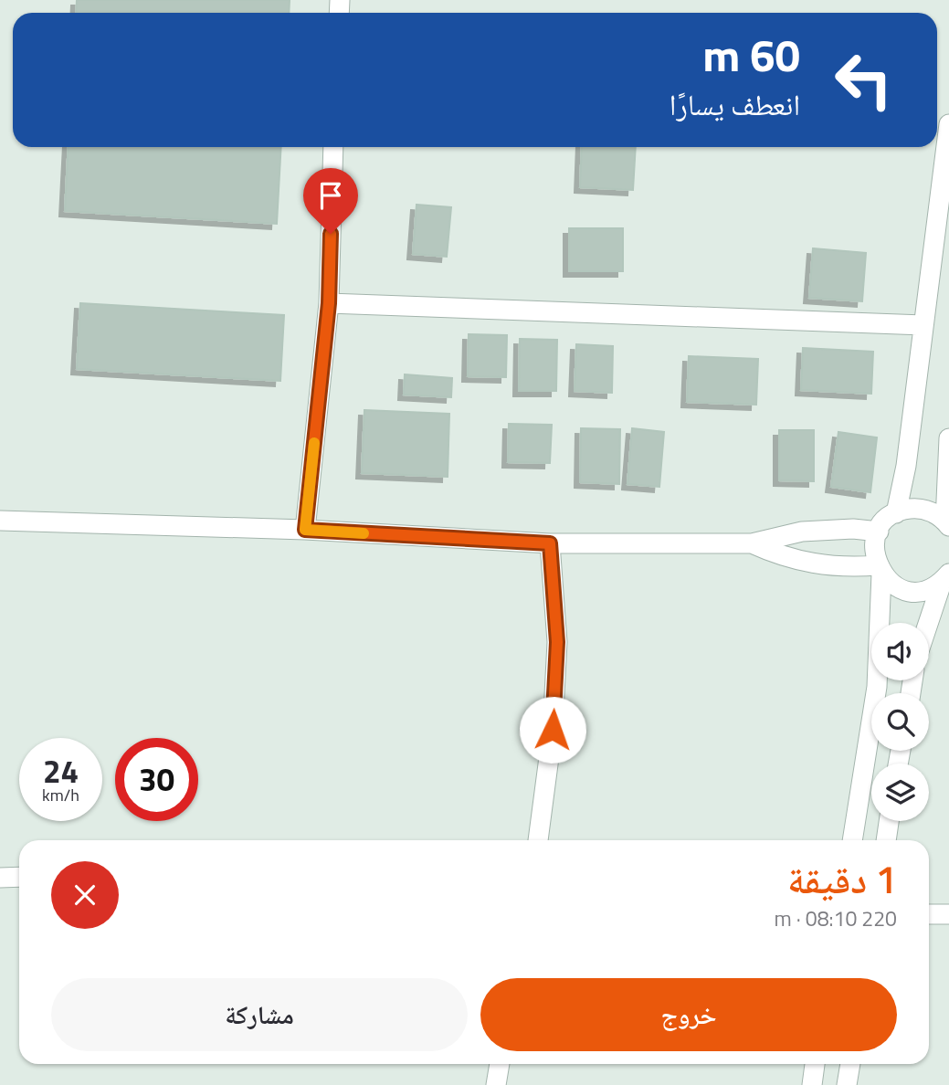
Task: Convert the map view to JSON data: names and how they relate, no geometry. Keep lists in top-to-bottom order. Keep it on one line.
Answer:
{"page":{"turn":["60 m","انعطف يسارًا"],"speed":"24 km/h","limit":"30","heading":["1 دقيقة","220 m · 08:10"],"buttons":["خروج","مشاركة"]}}
